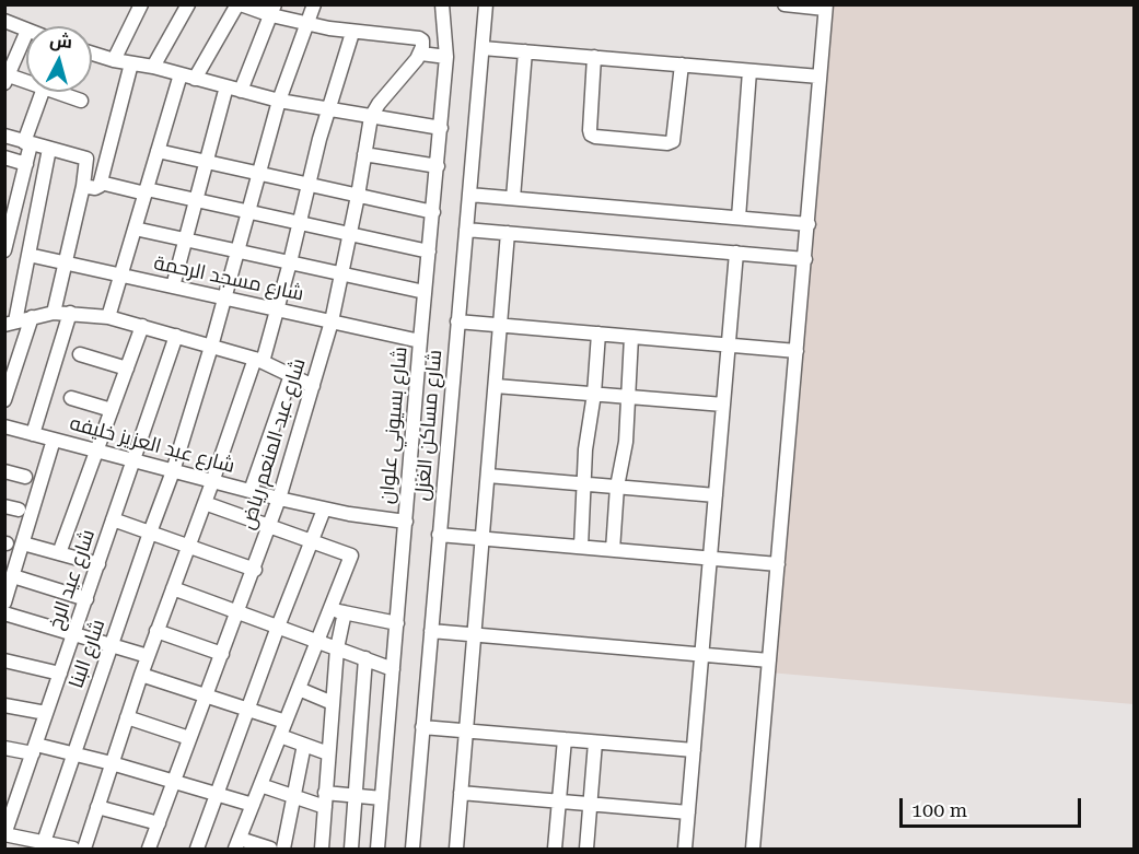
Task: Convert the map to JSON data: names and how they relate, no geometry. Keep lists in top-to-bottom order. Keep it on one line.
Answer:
{"streets":{"street":["شارع مسجد الرحمة","شارع بسيوني علوان","شارع مساكن الغزل","شارع عبد المنعم رياض","شارع عبد العزيز خليفه","شارع عيد الرخ","شارع البنا"]},"crossings":[["شارع مسجد الرحمة","شارع بسيوني علوان"],["شارع مسجد الرحمة","شارع عبد المنعم رياض"],["شارع مسجد الرحمة","شارع البنا"],["شارع بسيوني علوان","شارع عبد العزيز خليفه"],["شارع عبد المنعم رياض","شارع عبد العزيز خليفه"],["شارع عبد العزيز خليفه","شارع عيد الرخ"],["شارع عبد العزيز خليفه","شارع البنا"]],"scale_bar":"100 m","north":"top"}
